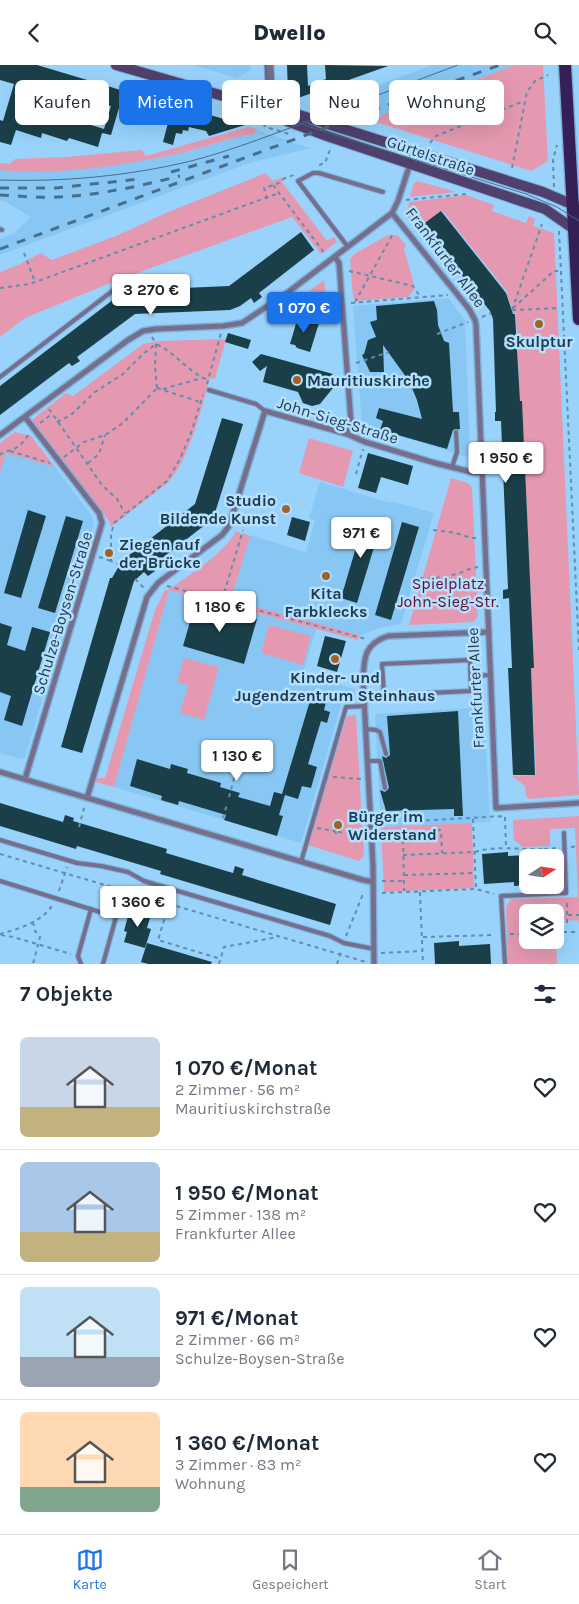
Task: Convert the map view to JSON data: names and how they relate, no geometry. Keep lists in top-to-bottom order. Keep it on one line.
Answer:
{"streets":{"main road":["Gürtelstraße"],"street":["Frankfurter Allee","John-Sieg-Straße","Schulze-Boysen-Straße"]},"crossings":[["Frankfurter Allee","John-Sieg-Straße"]],"parks":["Spielplatz John-Sieg-Str."],"places":["Skulptur","Mauritiuskirche","Studio Bildende Kunst","Ziegen auf der Brücke","Kita Farbklecks","Kinder- und Jugendzentrum Steinhaus","Bürger im Widerstand"],"north":"right","page":{"header":"Dwello","chip":["Kaufen","Mieten","Filter","Neu","Wohnung"],"price":["3 270 €","1 070 €","1 950 €","971 €","1 180 €","1 130 €","1 360 €"],"heading":"7 Objekte","list":[{"name":"1 070 €/Monat","note":"2 Zimmer · 56 m² · Mauritiuskirchstraße"},{"name":"1 950 €/Monat","note":"5 Zimmer · 138 m² · Frankfurter Allee"},{"name":"971 €/Monat","note":"2 Zimmer · 66 m² · Schulze-Boysen-Straße"},{"name":"1 360 €/Monat","note":"3 Zimmer · 83 m² · Wohnung"}],"tabs":["Karte","Gespeichert","Start"]}}
